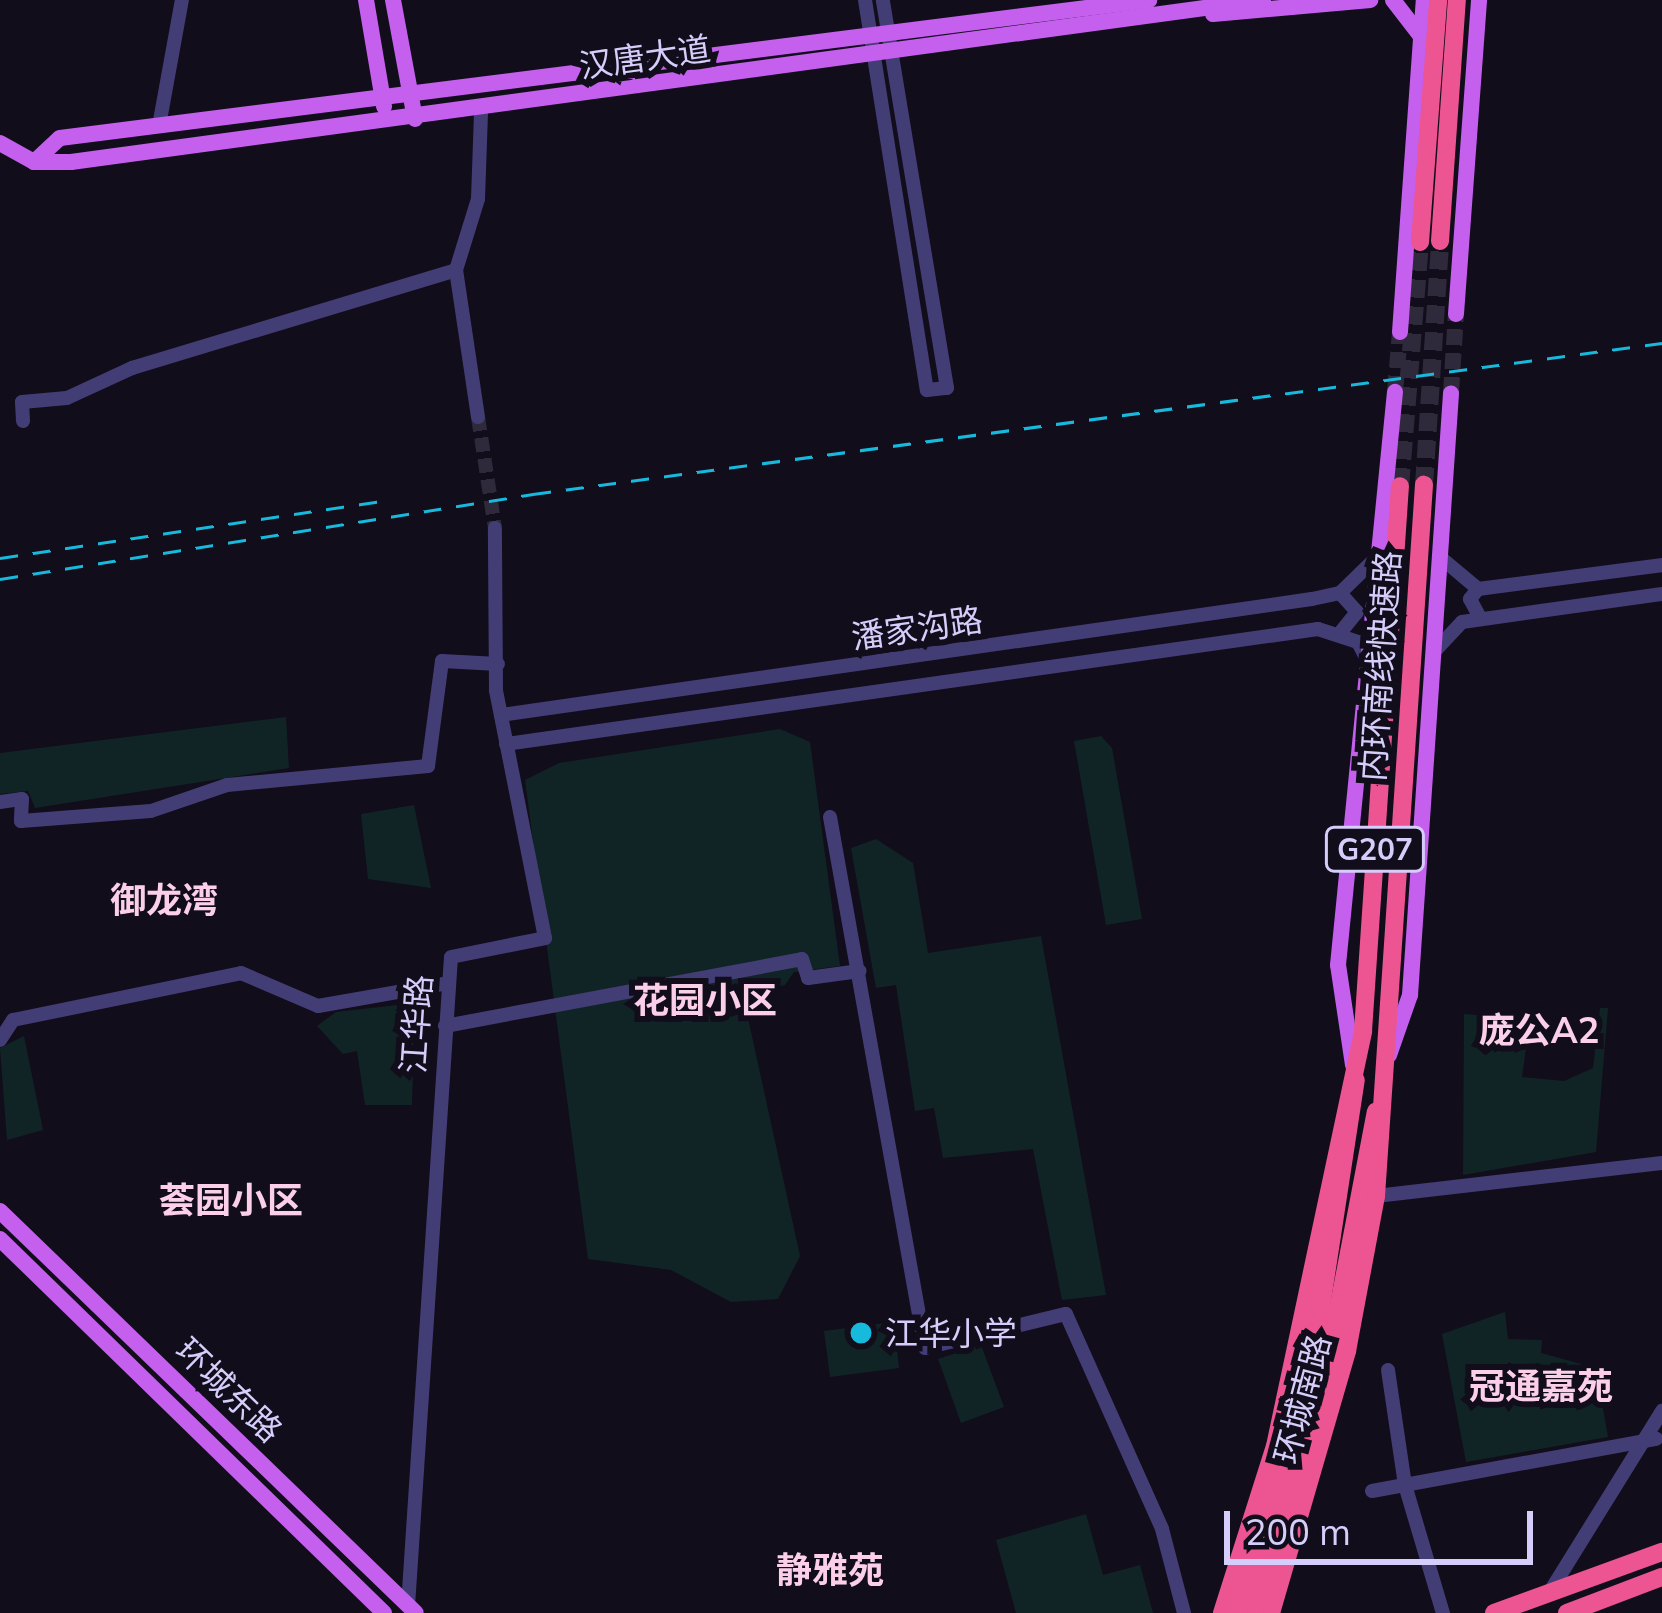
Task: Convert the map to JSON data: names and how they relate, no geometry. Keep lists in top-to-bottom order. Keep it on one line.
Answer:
{"streets":{"highway":["内环南线快速路","G207","环城南路"],"main road":["汉唐大道","环城东路"],"street":["潘家沟路","江华路"]},"crossings":[["潘家沟路","江华路"],["内环南线快速路","环城南路"],["江华路","环城东路"]],"districts":["御龙湾","花园小区","庞公A2","荟园小区","冠通嘉苑","静雅苑"],"places":["江华小学"],"scale_bar":"200 m"}
